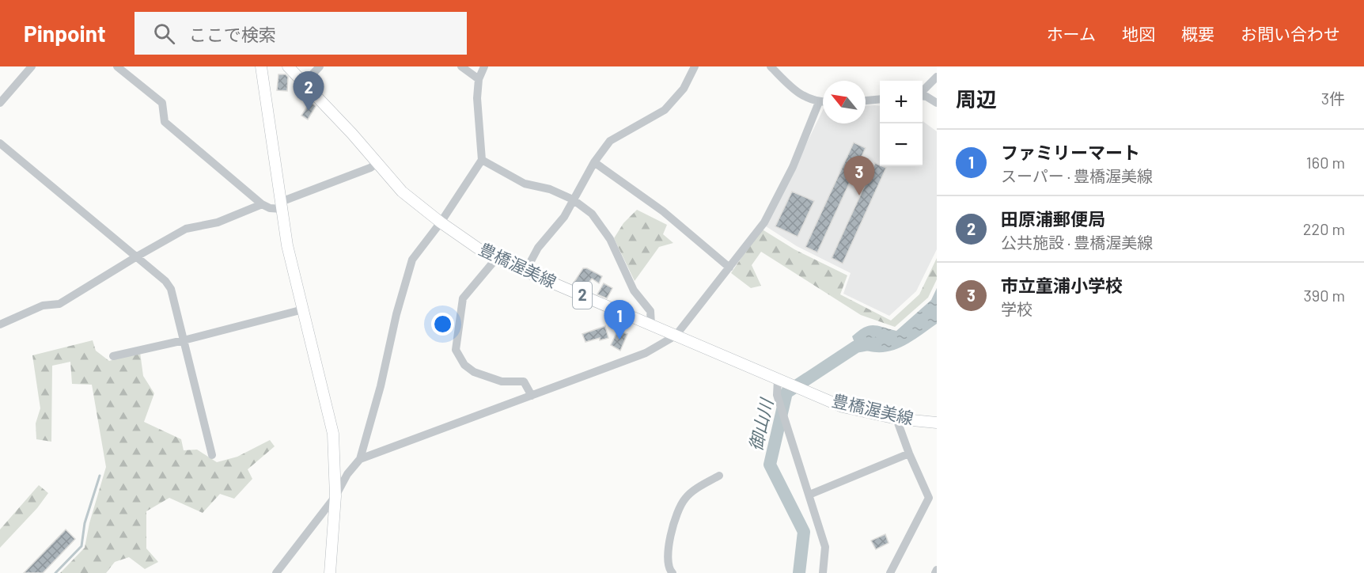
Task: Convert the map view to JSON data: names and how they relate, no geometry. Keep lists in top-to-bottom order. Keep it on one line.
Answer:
{"streets":{"main road":["豊橋渥美線","2"]},"water":["御山川"],"north":"top left","page":{"header":"Pinpoint","search":"ここで検索","nav":["ホーム","地図","概要","お問い合わせ"],"heading":["周辺","3件"],"pins":["2","3","1"],"map_buttons":["+","−"],"list":[{"mark":"1","name":"ファミリーマート","note":"スーパー · 豊橋渥美線","value":"160 m"},{"mark":"2","name":"田原浦郵便局","note":"公共施設 · 豊橋渥美線","value":"220 m"},{"mark":"3","name":"市立童浦小学校","note":"学校","value":"390 m"}]}}
